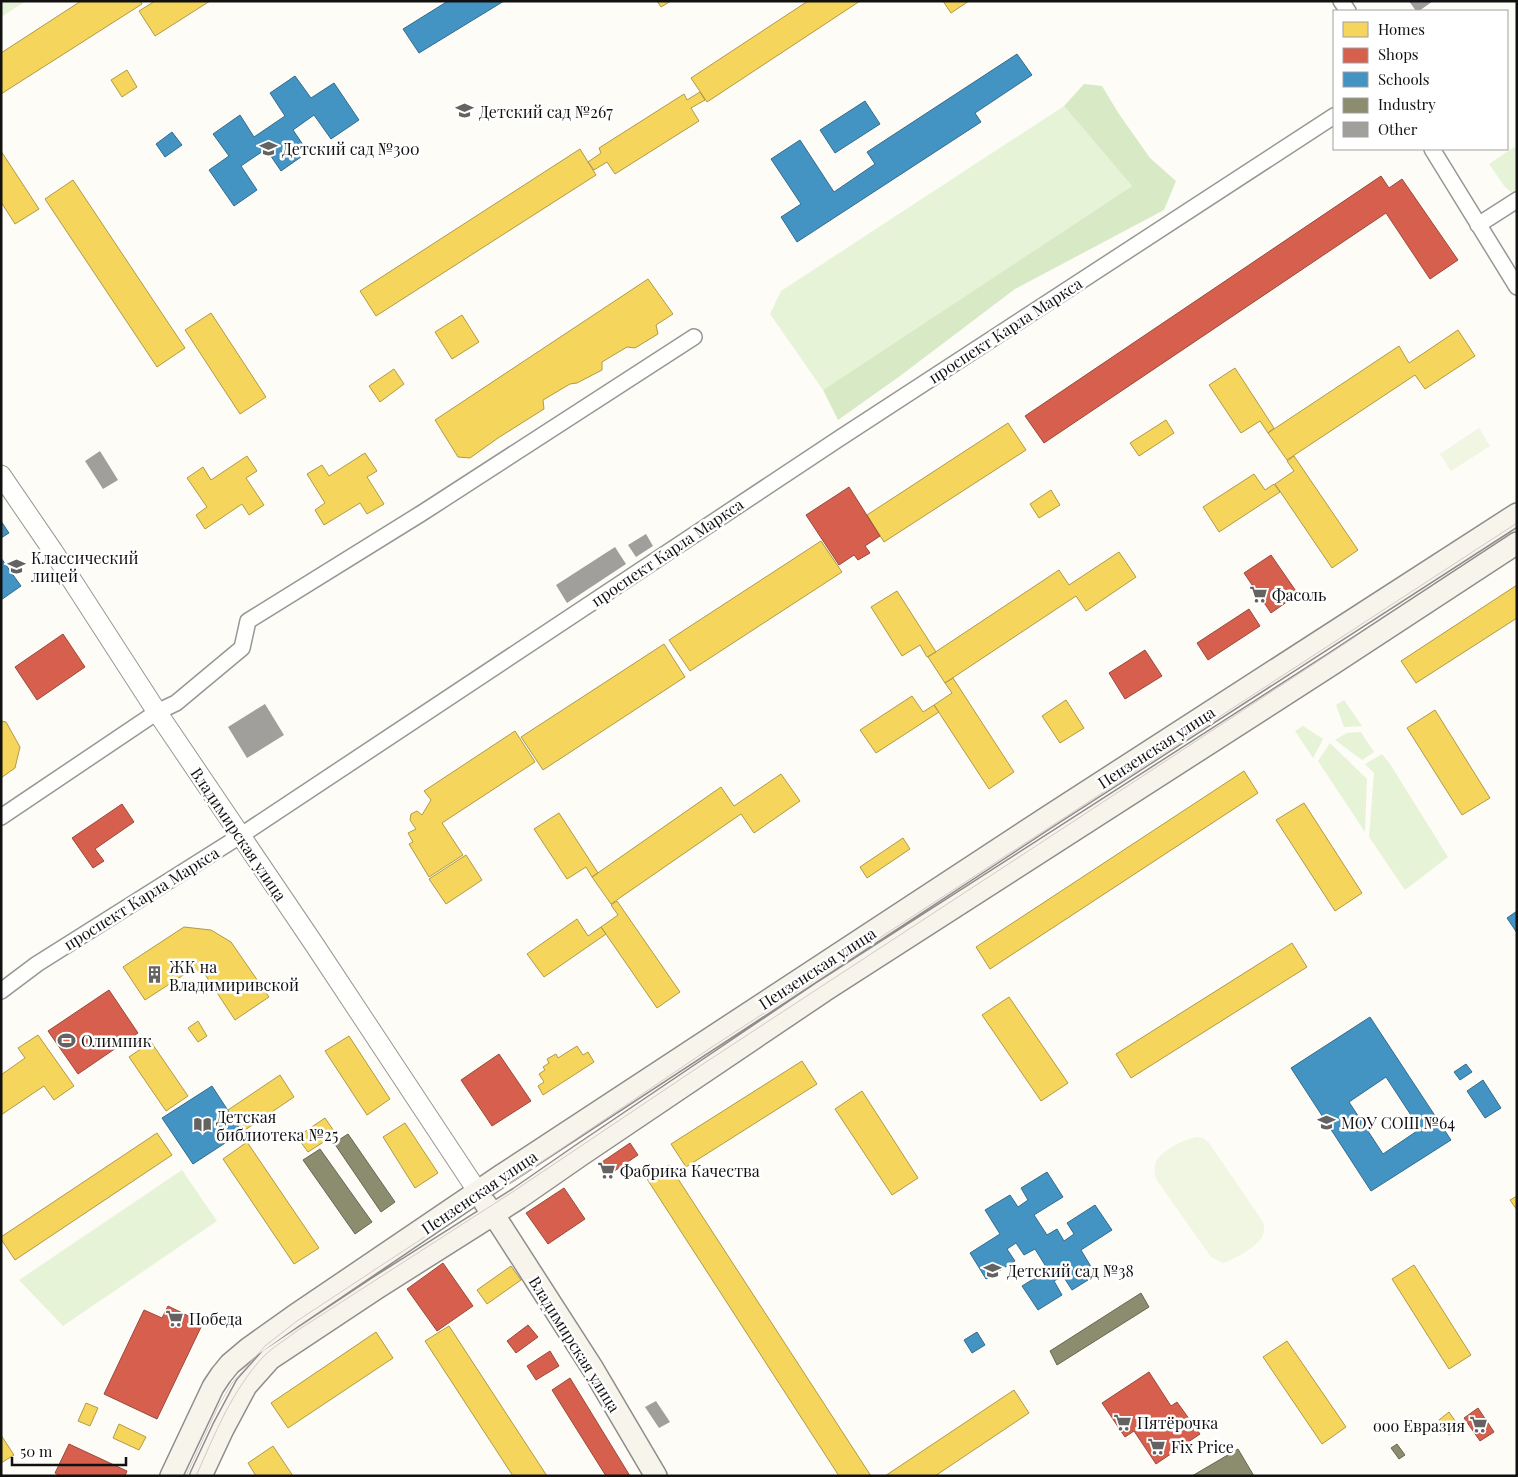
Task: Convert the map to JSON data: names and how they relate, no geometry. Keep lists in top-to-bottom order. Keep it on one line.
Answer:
{"streets":{"main road":["Пензенская улица","Владимирская улица"],"street":["проспект Карла Маркса"]},"crossings":[["проспект Карла Маркса","Владимирская улица"],["Пензенская улица","Владимирская улица"]],"places":{"school or university":["Детский сад №267","Детский сад №300","Классический лицей","МОУ СОШ №64","Детский сад №38"],"supermarket":["Фасоль","Фабрика Качества","Победа","Пятёрочка","ооо Евразия","Fix Price"],"building":["ЖК на Владимиривской"],"sports":["Олимпик"],"library":["Детская библиотека №25"]},"legend":["Homes","Shops","Schools","Industry","Other"],"scale_bar":"50 m"}
